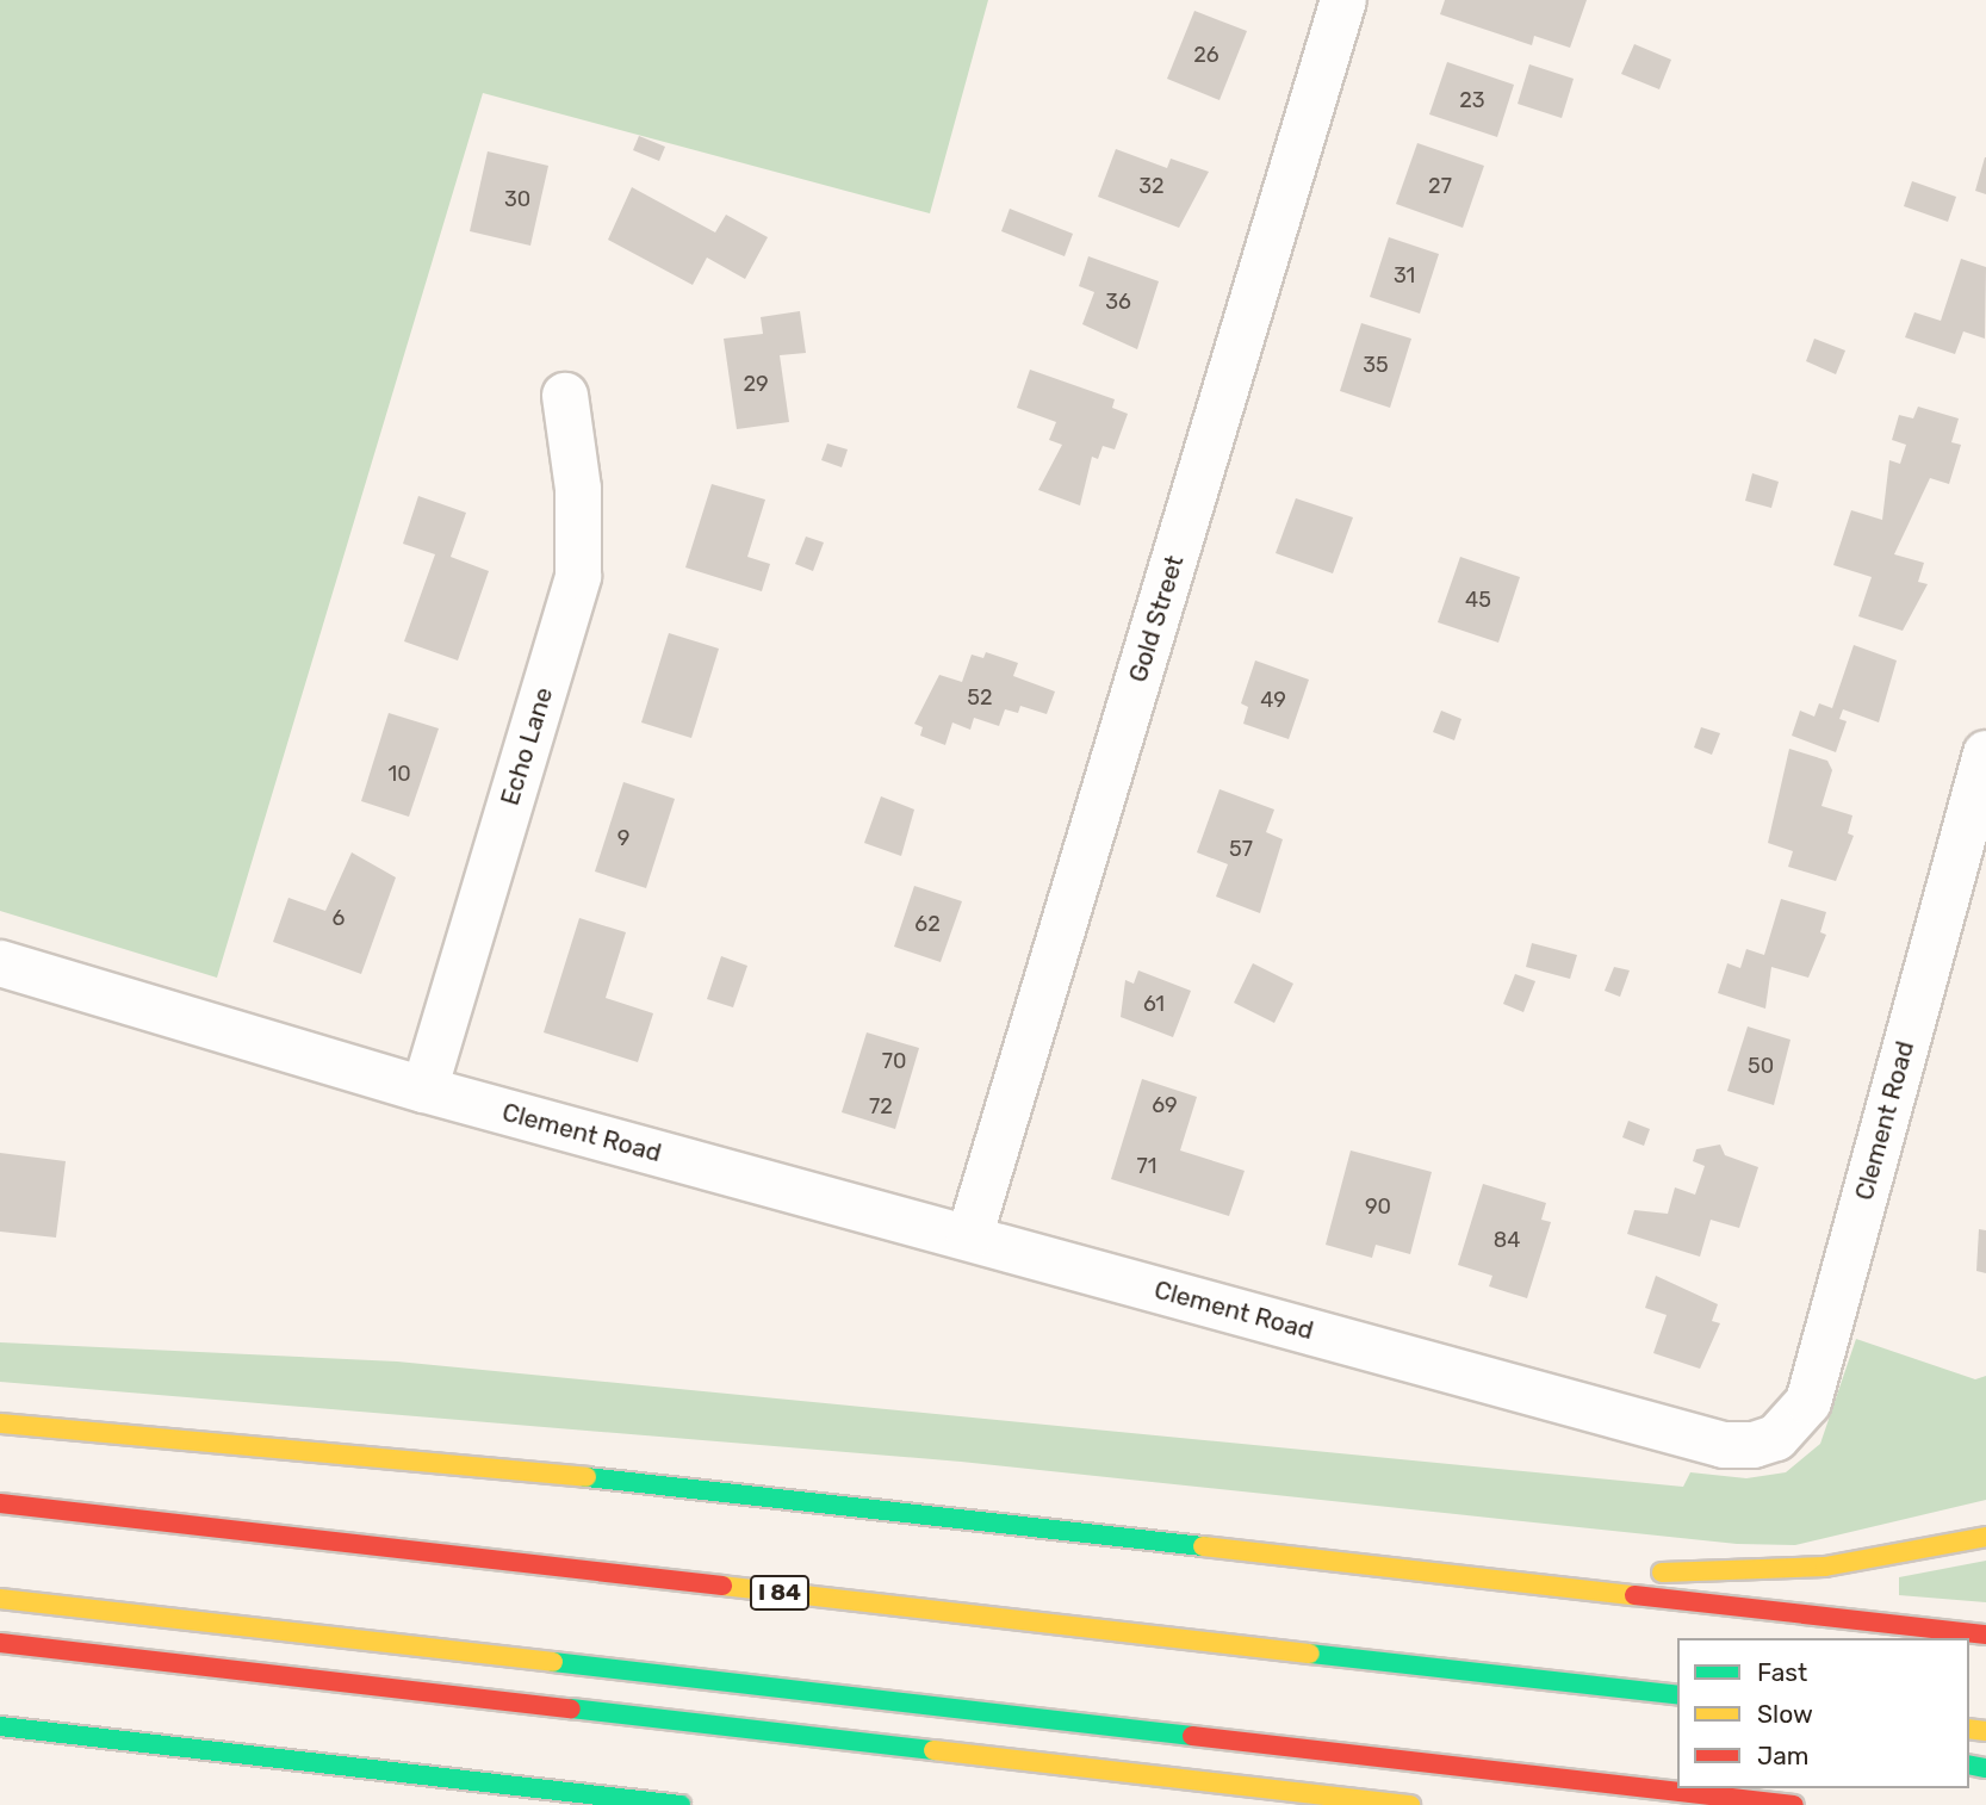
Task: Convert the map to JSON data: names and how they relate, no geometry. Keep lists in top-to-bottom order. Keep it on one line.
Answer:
{"streets":{"highway":["I 84"],"street":["Gold Street","Echo Lane","Clement Road"]},"crossings":[["Gold Street","Clement Road"],["Echo Lane","Clement Road"]],"house_numbers":["26","23","32","27","30","31","36","35","29","45","52","49","10","9","57","6","62","61","70","50","69","72","71","90","84"],"legend":["Fast","Slow","Jam"]}
